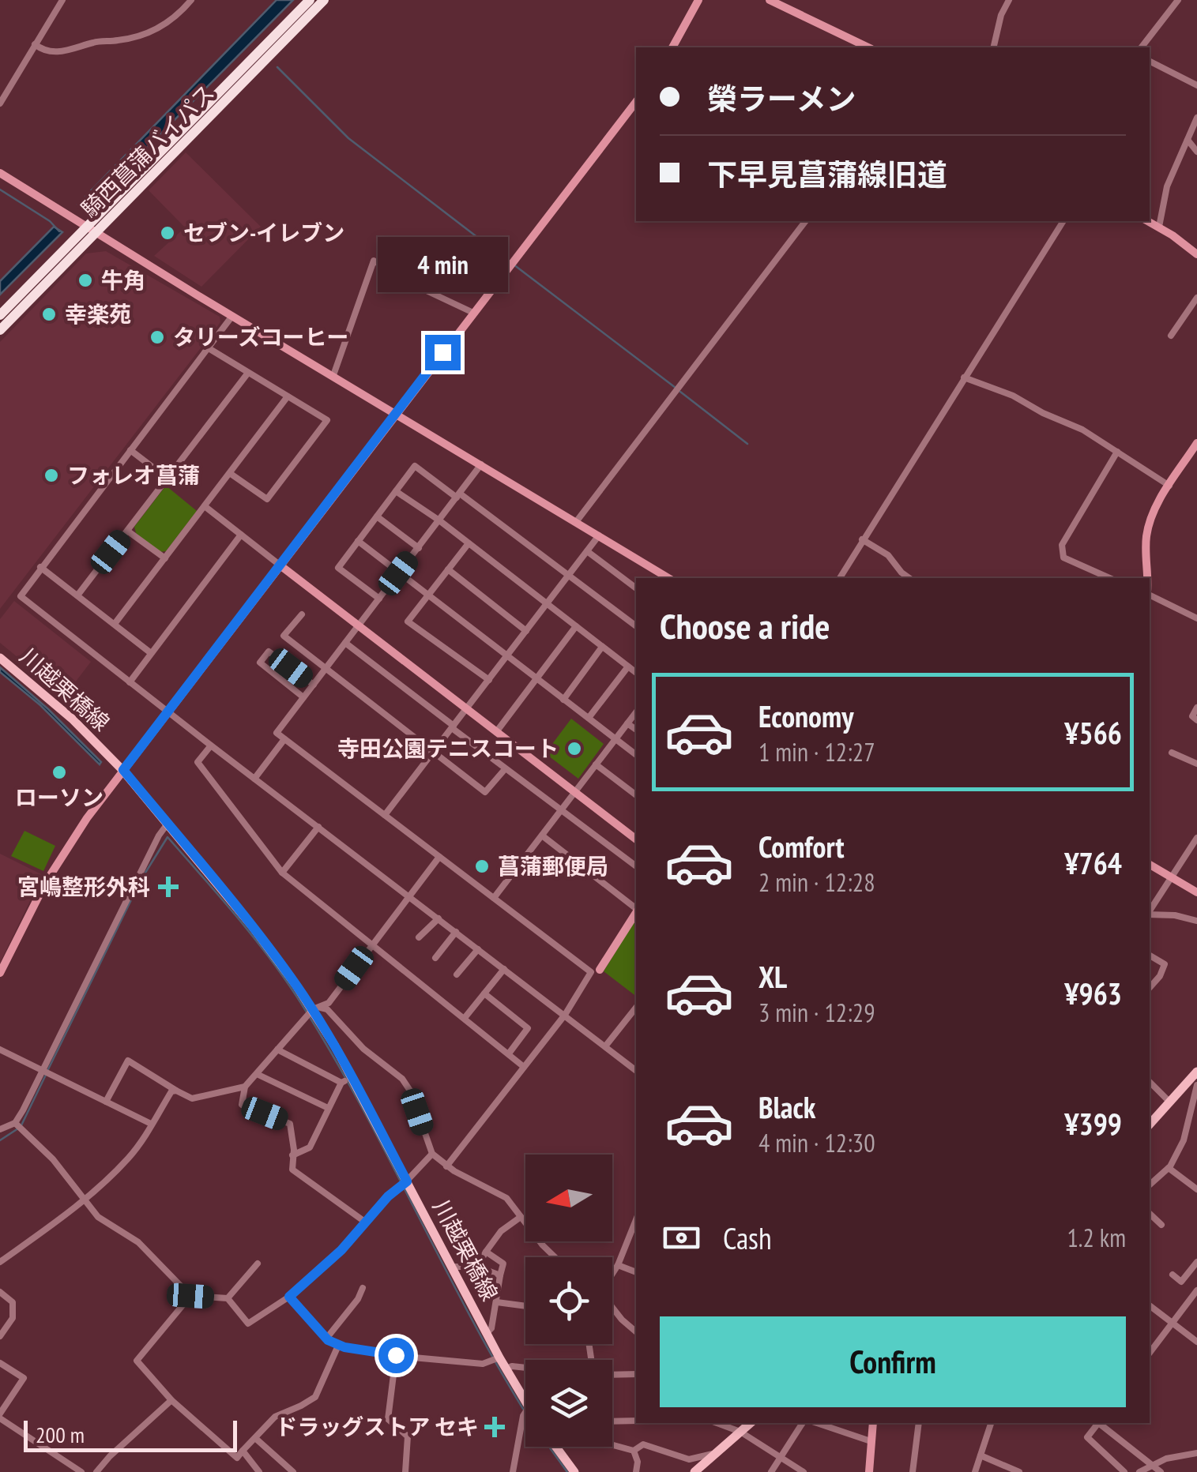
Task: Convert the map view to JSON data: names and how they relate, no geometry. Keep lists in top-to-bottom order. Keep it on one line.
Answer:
{"streets":{"highway":["騎西菖蒲バイパス"],"main road":["川越栗橋線"]},"places":{"other":["セブン-イレブン","牛角","幸楽苑","タリーズコーヒー","フォレオ菖蒲","寺田公園テニスコート","ローソン","菖蒲郵便局"],"health":["宮嶋整形外科","ドラッグストア セキ"]},"scale_bar":"200 m","north":"left","page":{"banner":["榮ラーメン","下早見菖蒲線旧道"],"bubble":"4 min","heading":"Choose a ride","list":[{"name":"Economy","note":"1 min · 12:27","value":"¥566"},{"name":"Comfort","note":"2 min · 12:28","value":"¥764"},{"name":"XL","note":"3 min · 12:29","value":"¥963"},{"name":"Black","note":"4 min · 12:30","value":"¥399"}],"pay":["Cash","1.2 km"],"buttons":"Confirm","scale":"200 m"}}
